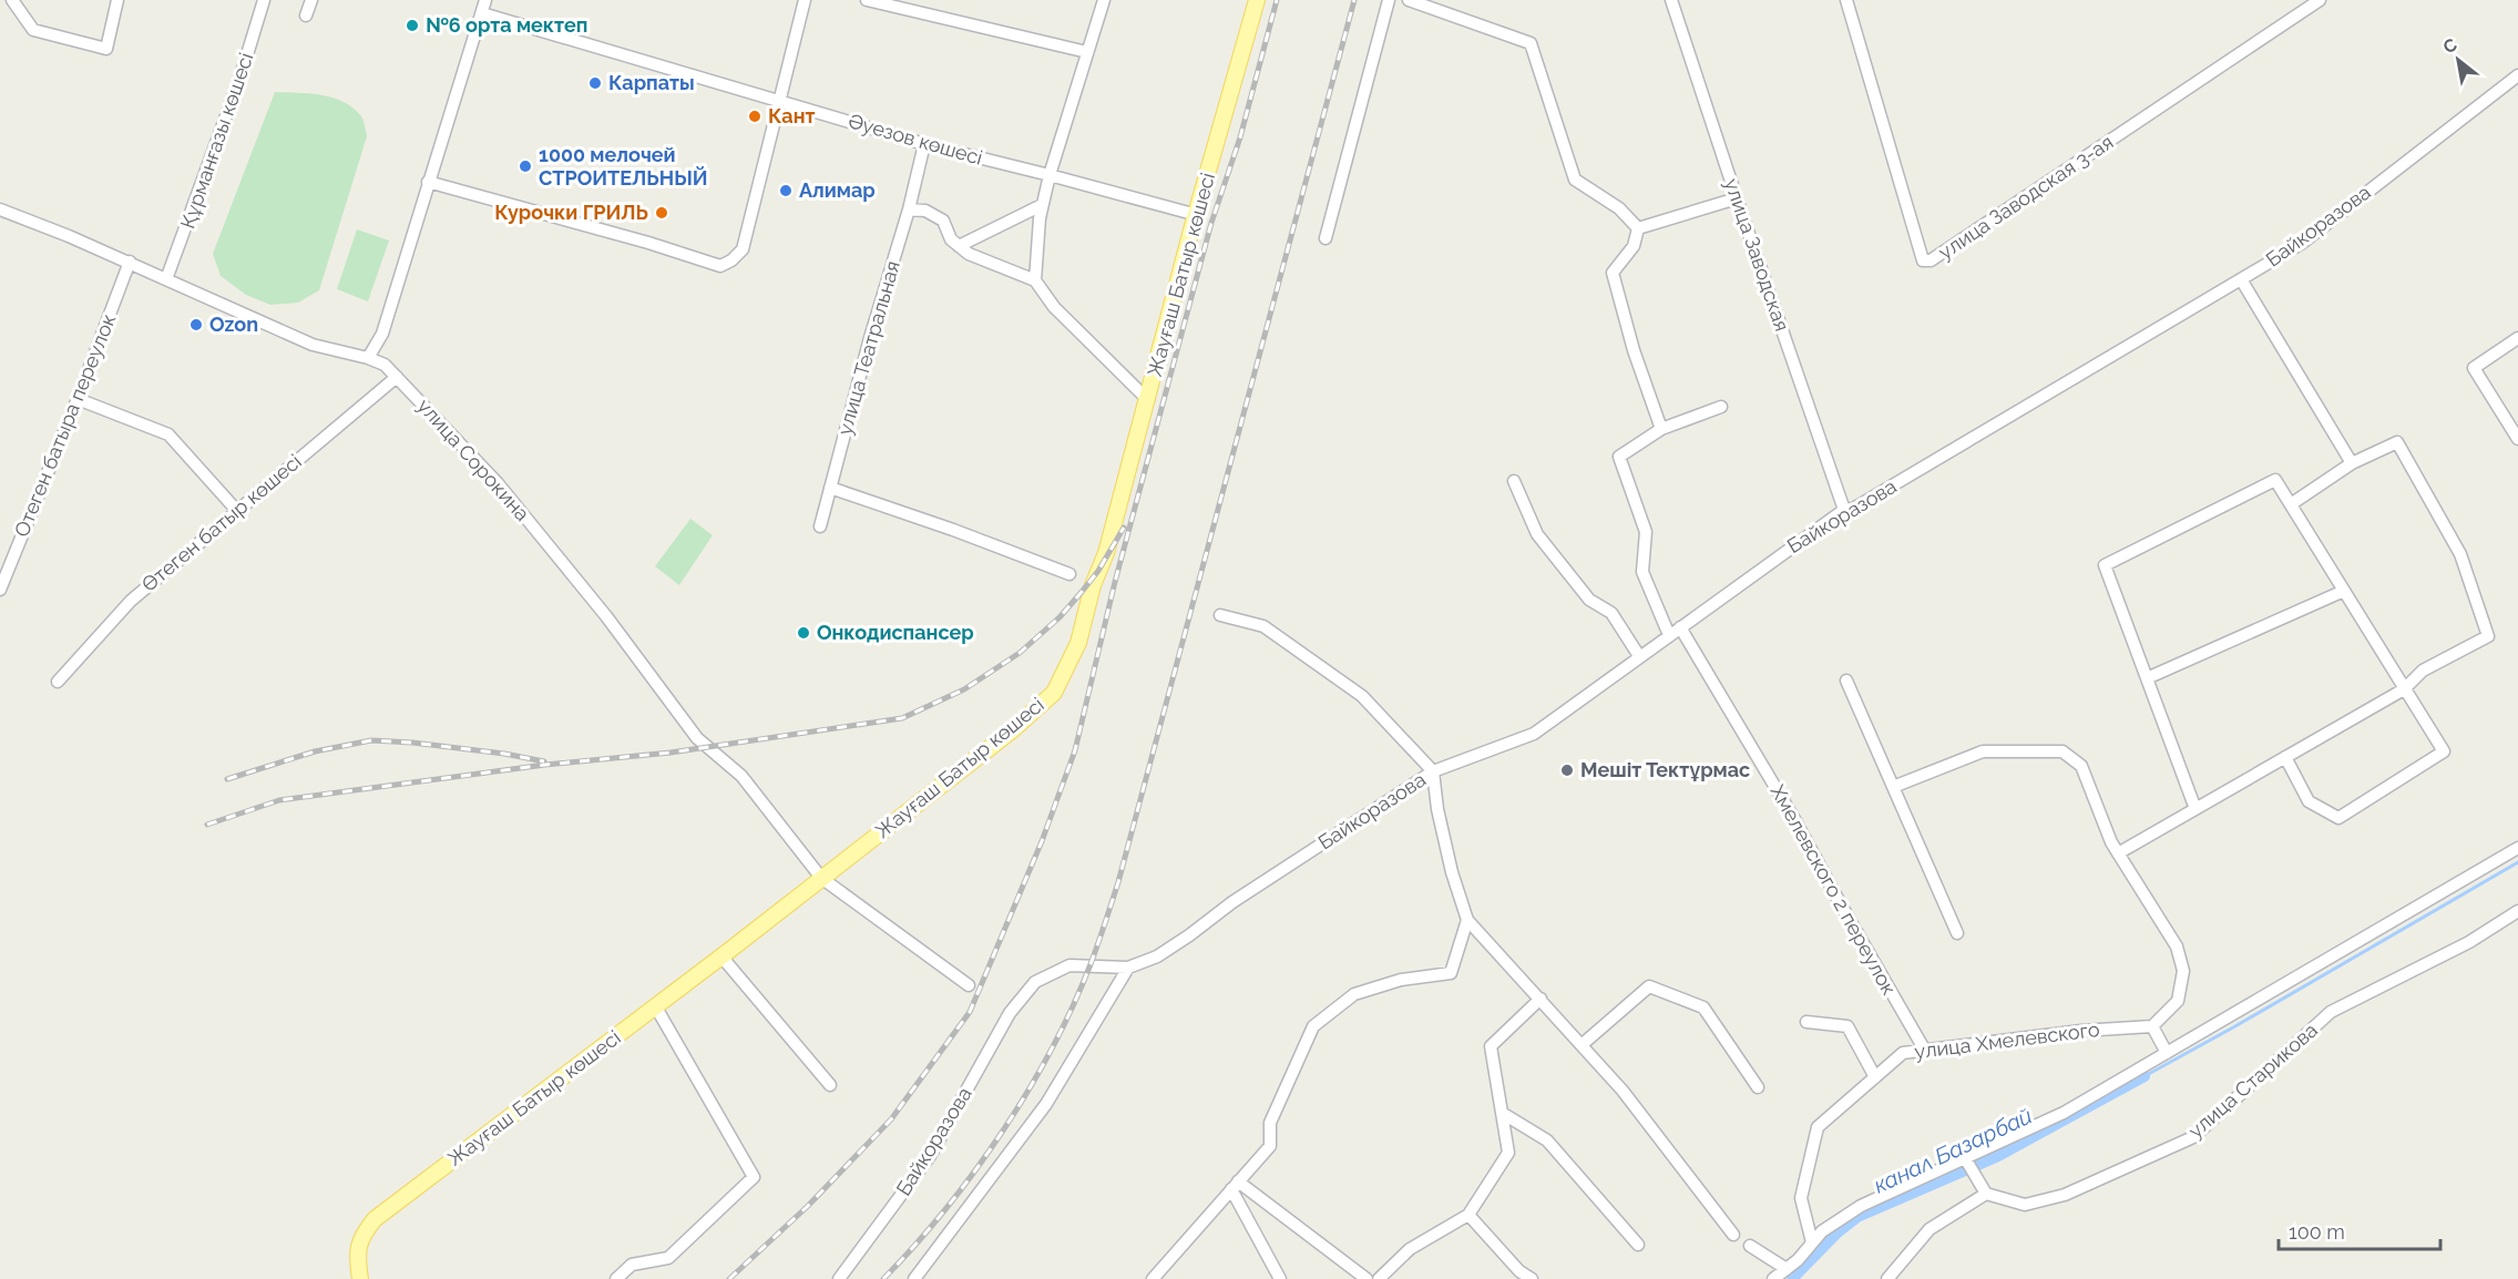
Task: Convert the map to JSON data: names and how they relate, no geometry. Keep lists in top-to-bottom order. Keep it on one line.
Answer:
{"streets":{"main road":["Жауғаш Батыр көшесі"],"street":["Әуезов көшесі","Құрманғазы көшесі","улица Заводская 3-ая","Байкоразова","улица Заводская","улица Театральная","Отеген батыра переулок","улица Сорокина","Өтеген батыр көшесі","Хмелевского 2 переулок","улица Хмелевского","улица Старикова"]},"crossings":[["Әуезов көшесі","Жауғаш Батыр көшесі"],["Әуезов көшесі","улица Театральная"],["Құрманғазы көшесі","улица Сорокина"],["Байкоразова","улица Заводская"],["Байкоразова","Хмелевского 2 переулок"],["Жауғаш Батыр көшесі","улица Сорокина"],["Отеген батыра переулок","улица Сорокина"],["улица Сорокина","Өтеген батыр көшесі"],["Хмелевского 2 переулок","улица Хмелевского"]],"water":["канал Базарбай"],"places":["№6 орта мектеп","Карпаты","Кант","1000 мелочей СТРОИТЕЛЬНЫЙ","Алимар","Курочки ГРИЛЬ","Ozon","Онкодиспансер","Мешіт Тектұрмас"],"scale_bar":"100 m","north":"top left"}
